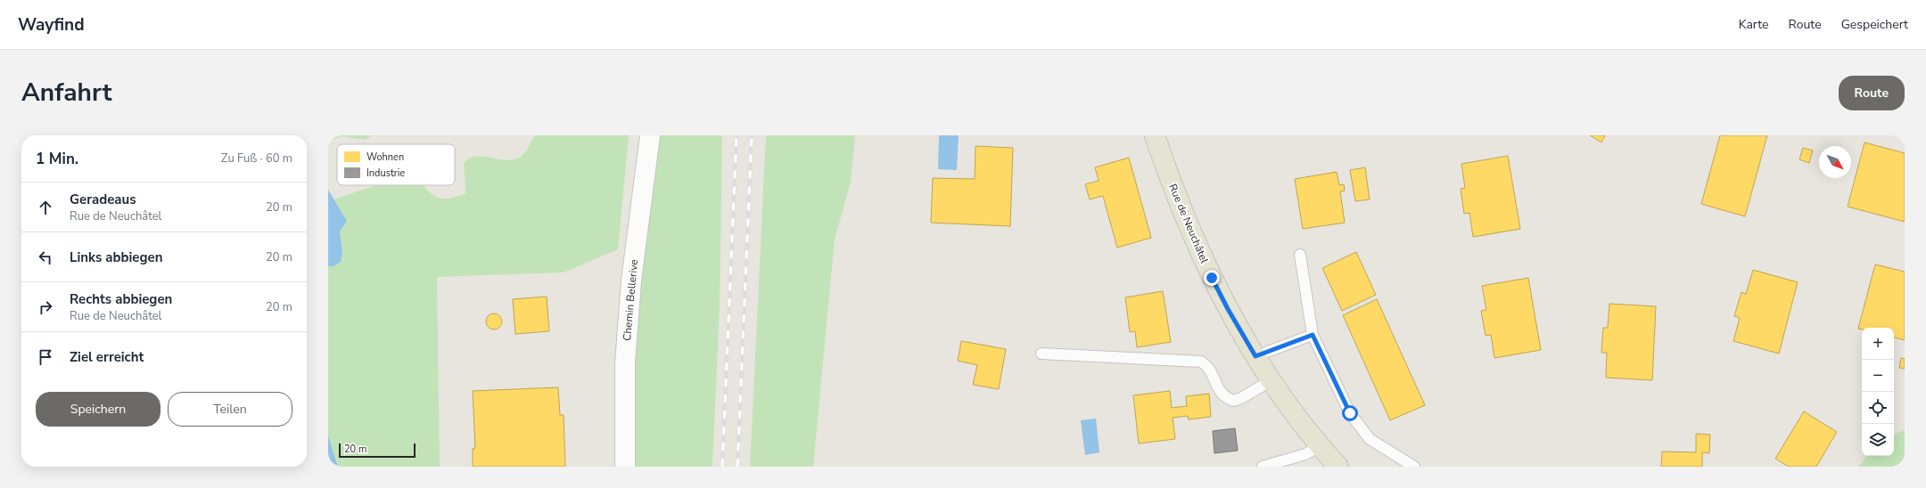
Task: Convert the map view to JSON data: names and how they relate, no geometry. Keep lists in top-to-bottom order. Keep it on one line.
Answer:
{"streets":{"main road":["Rue de Neuchâtel"],"street":["Chemin Bellerive"]},"legend":["Wohnen","Industrie"],"scale_bar":"20 m","north":"bottom right","page":{"header":"Wayfind","nav":["Karte","Route","Gespeichert"],"title":"Anfahrt","buttons":["Route",["Speichern","Teilen"]],"heading":["1 Min.","Zu Fuß · 60 m"],"list":[["Geradeaus","Rue de Neuchâtel","20 m"],["Links abbiegen","20 m"],["Rechts abbiegen","Rue de Neuchâtel","20 m"],"Ziel erreicht"],"map_buttons":["+","−"],"scale":"20 m"}}
